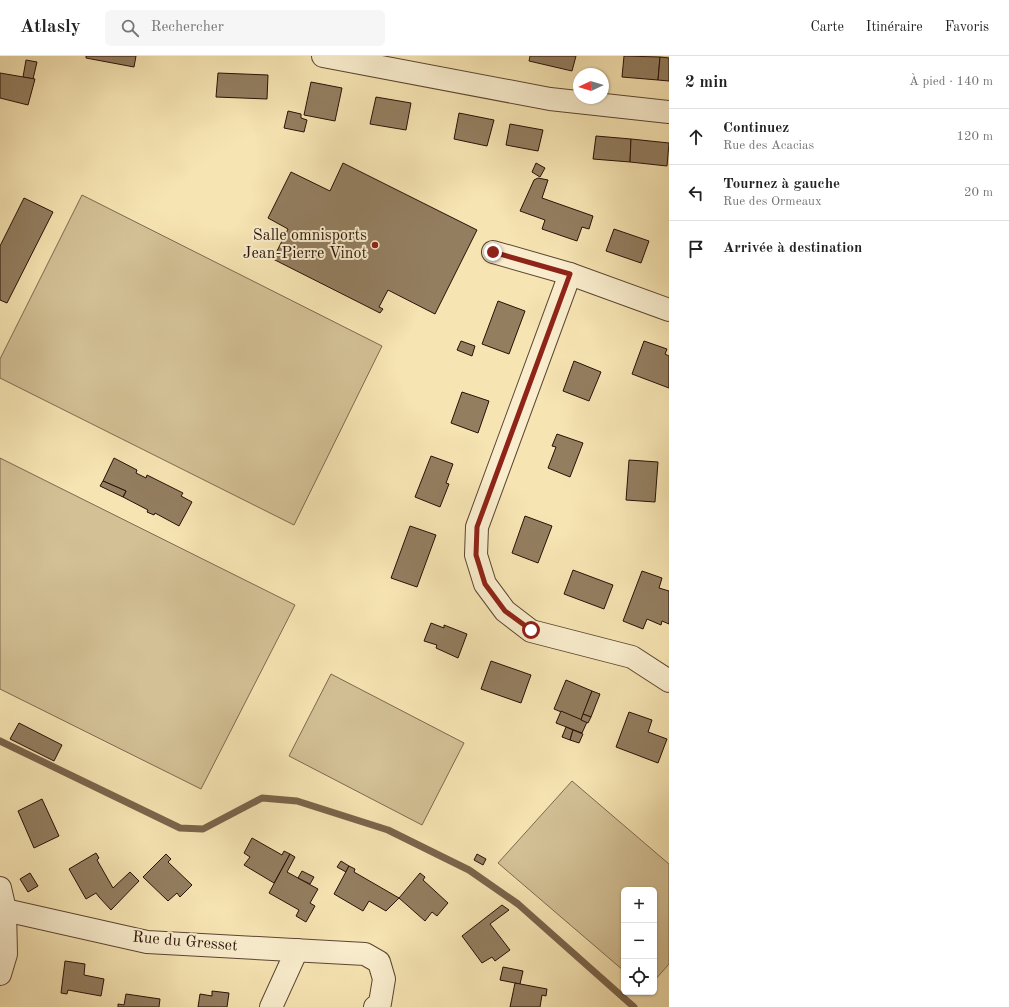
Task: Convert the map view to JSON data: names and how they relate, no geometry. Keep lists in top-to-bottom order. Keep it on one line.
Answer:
{"streets":{"street":["Rue du Gresset"]},"places":["Salle omnisports Jean-Pierre Vinot"],"north":"left","page":{"header":"Atlasly","search":"Rechercher","nav":["Carte","Itinéraire","Favoris"],"heading":["2 min","À pied · 140 m"],"list":[["Continuez","Rue des Acacias","120 m"],["Tournez à gauche","Rue des Ormeaux","20 m"],"Arrivée à destination"],"map_buttons":["+","−"]}}
